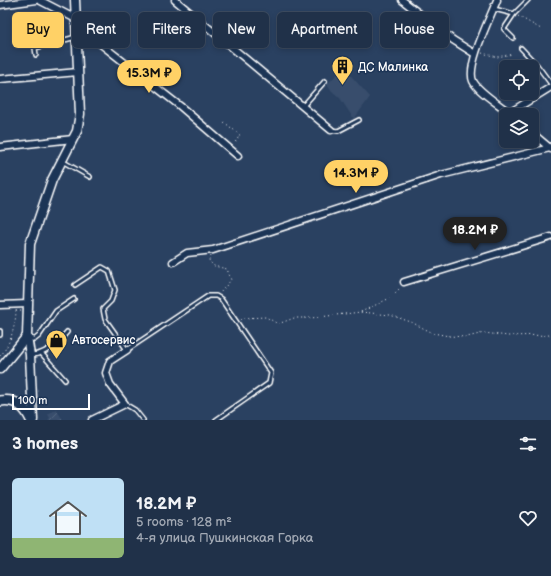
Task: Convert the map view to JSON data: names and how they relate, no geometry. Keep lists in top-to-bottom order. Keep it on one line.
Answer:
{"places":{"building":["ДС Малинка"],"shop":["Автосервис"]},"scale_bar":"100 m","page":{"chip":["Buy","Rent","Filters","New","Apartment","House"],"price":["15.3M ₽","14.3M ₽","18.2M ₽"],"scale":"100 m","heading":"3 homes","list":[{"name":"18.2M ₽","note":"5 rooms · 128 m² · 4-я улица Пушкинская Горка"}]}}
